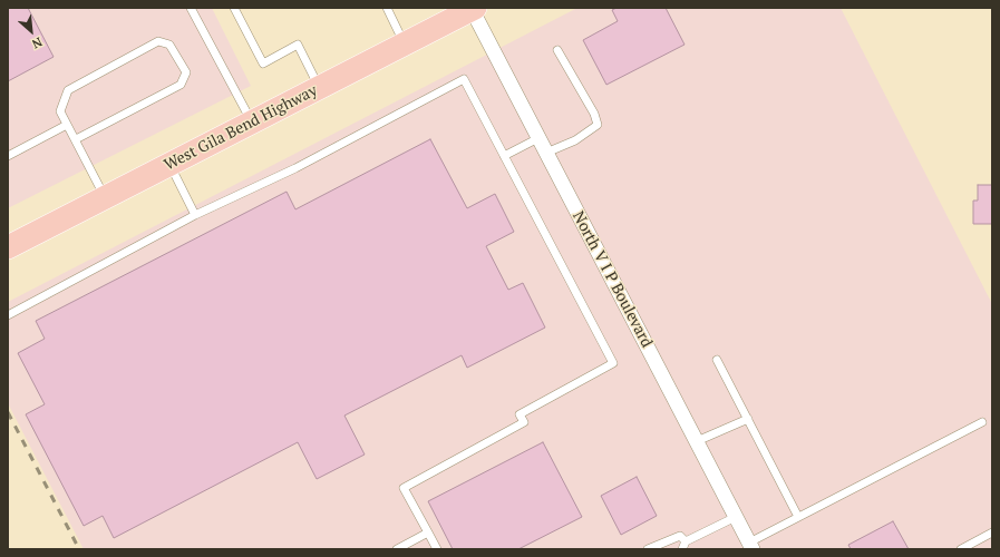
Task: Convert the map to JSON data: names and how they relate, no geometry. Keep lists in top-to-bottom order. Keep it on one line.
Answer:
{"streets":{"main road":["West Gila Bend Highway"],"street":["North V I P Boulevard"]},"crossings":[["West Gila Bend Highway","North V I P Boulevard"]],"north":"bottom right"}
